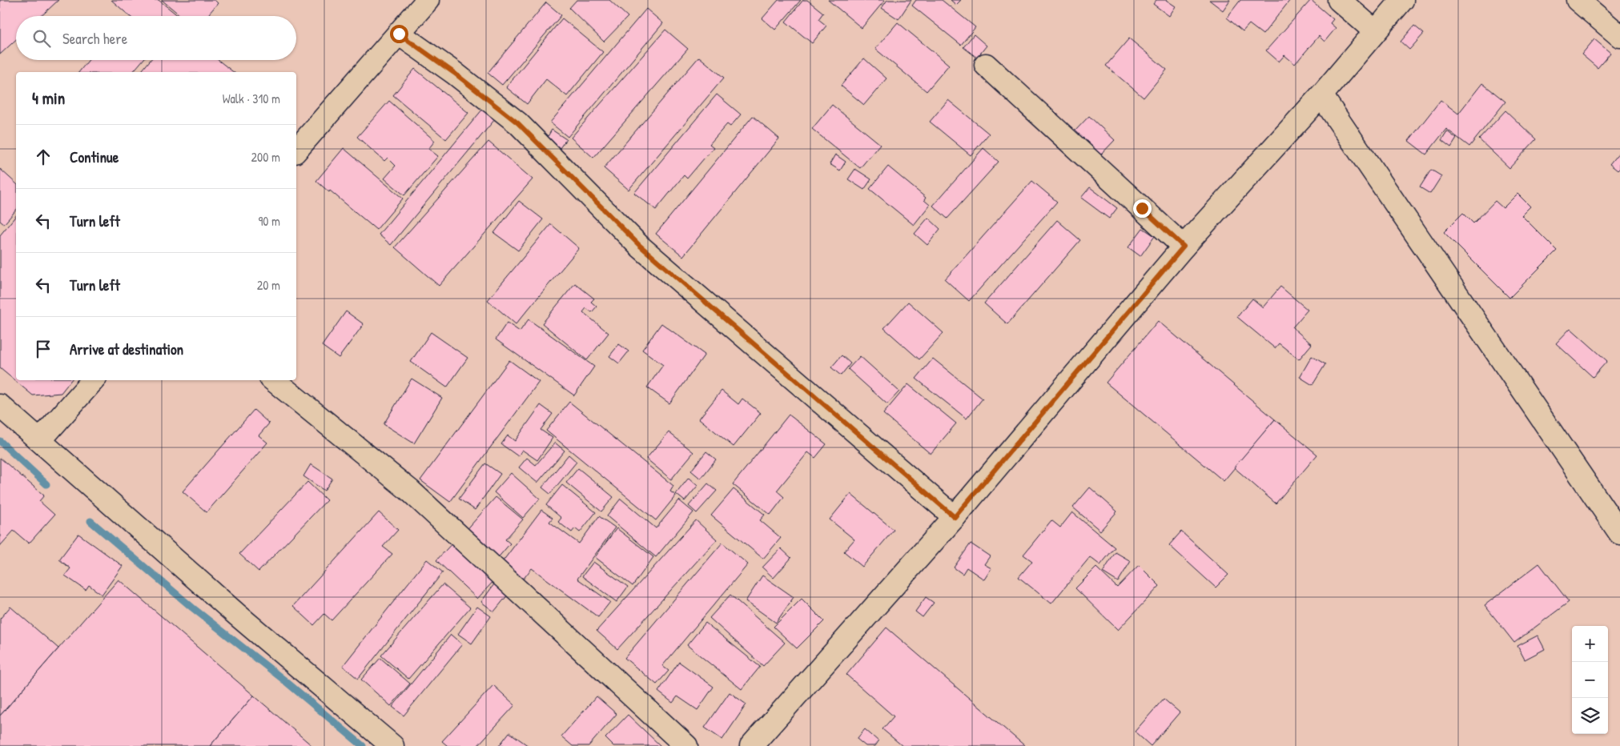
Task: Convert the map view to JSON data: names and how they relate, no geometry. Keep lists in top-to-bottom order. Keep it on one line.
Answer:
{"page":{"search":"Search here","heading":["4 min","Walk · 310 m"],"list":[["Continue","200 m"],["Turn left","90 m"],["Turn left","20 m"],"Arrive at destination"],"map_buttons":["+","−"]}}
